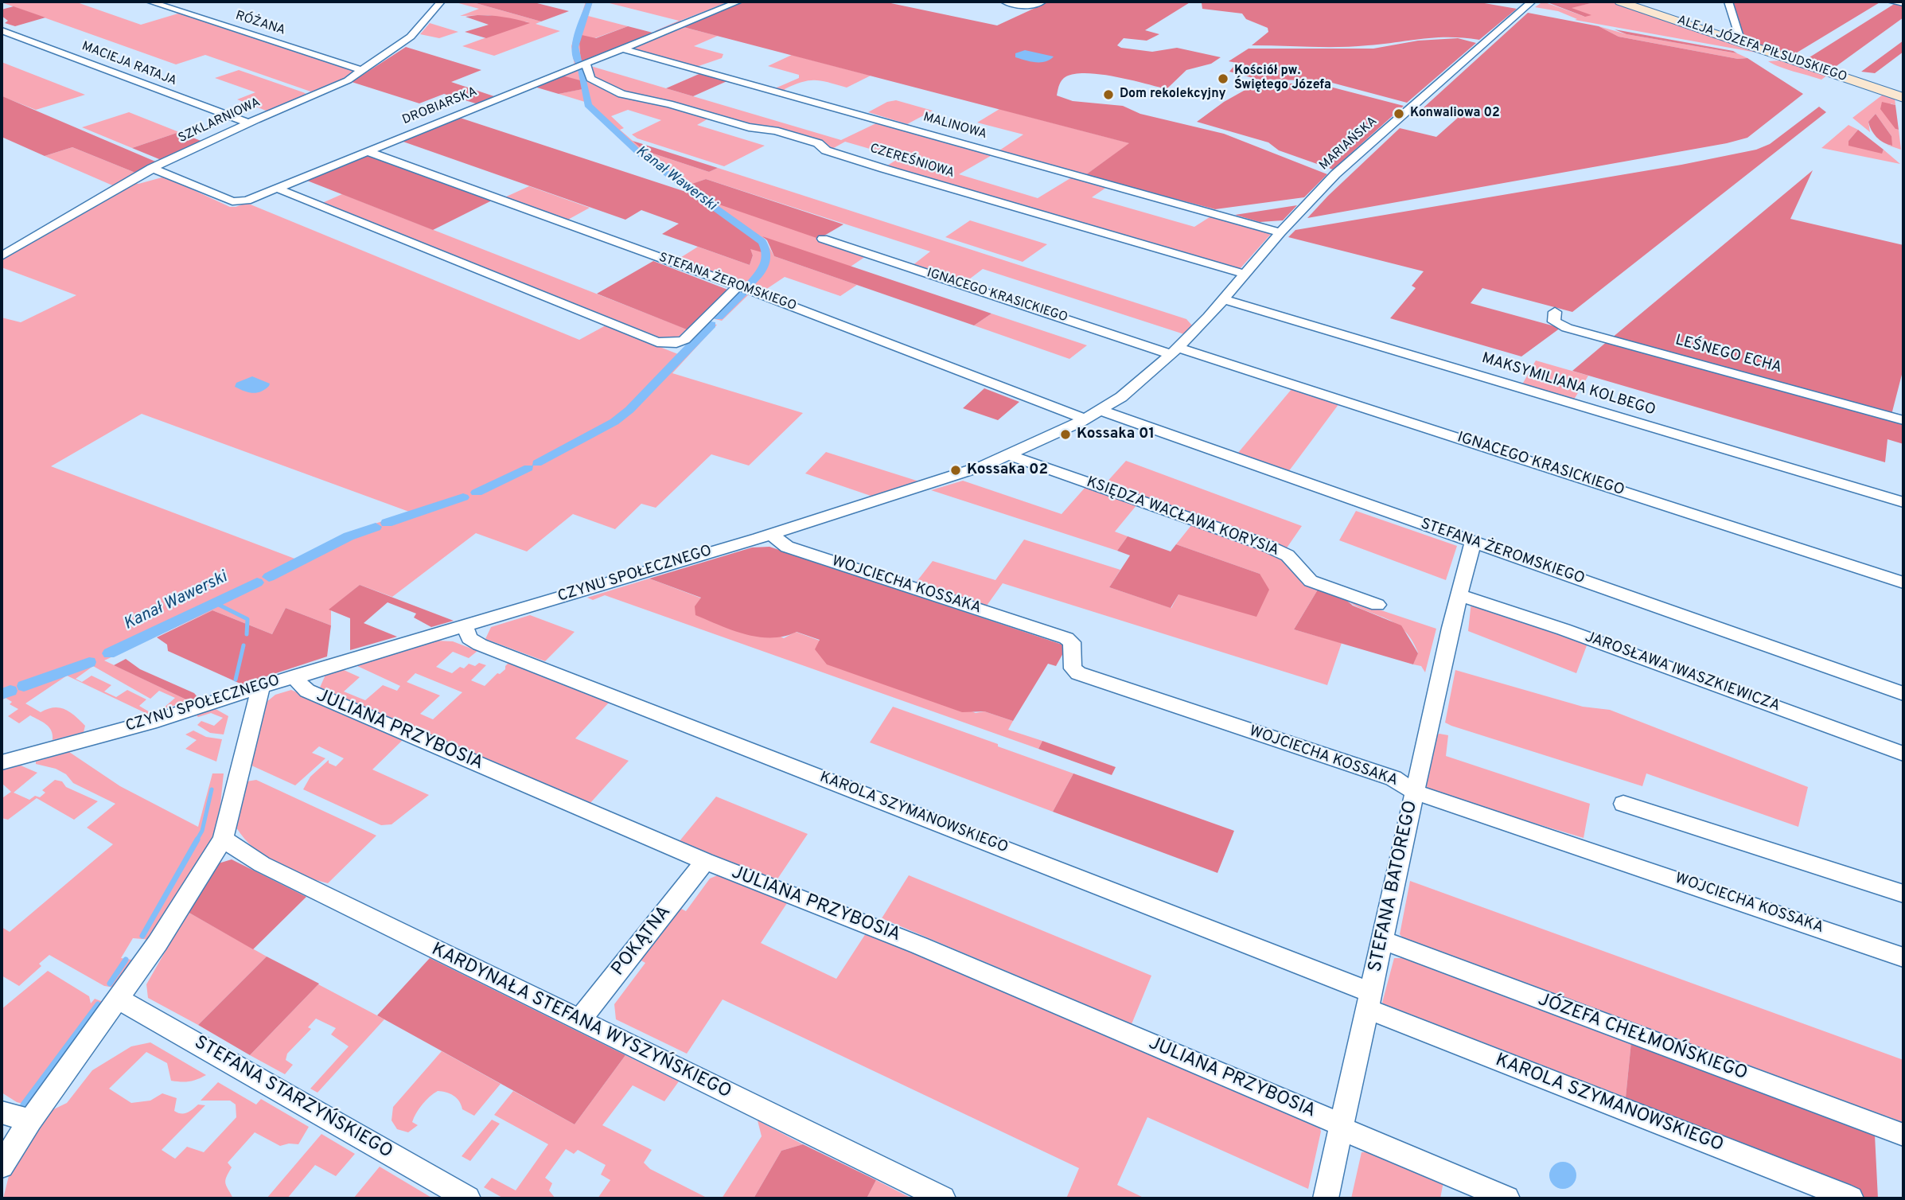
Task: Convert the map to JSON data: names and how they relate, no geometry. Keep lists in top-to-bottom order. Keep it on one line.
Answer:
{"streets":{"main road":["ALEJA JÓZEFA PIŁSUDSKIEGO"],"street":["RÓŻANA","MACIEJA RATAJA","DROBIARSKA","SZKLARNIOWA","MALINOWA","MARIAŃSKA","CZEREŚNIOWA","STEFANA ŻEROMSKIEGO","IGNACEGO KRASICKIEGO","LEŚNEGO ECHA","MAKSYMILIANA KOLBEGO","KSIĘDZA WACŁAWA KORYSIA","CZYNU SPOŁECZNEGO","WOJCIECHA KOSSAKA","JAROSŁAWA IWASZKIEWICZA","JULIANA PRZYBOSIA","KAROLA SZYMANOWSKIEGO","STEFANA BATOREGO","POKĄTNA","KARDYNAŁA STEFANA WYSZYŃSKIEGO","JÓZEFA CHEŁMOŃSKIEGO","STEFANA STARZYŃSKIEGO"]},"crossings":[["RÓŻANA","SZKLARNIOWA"],["MACIEJA RATAJA","SZKLARNIOWA"],["DROBIARSKA","SZKLARNIOWA"],["DROBIARSKA","MALINOWA"],["DROBIARSKA","CZEREŚNIOWA"],["DROBIARSKA","STEFANA ŻEROMSKIEGO"],["MALINOWA","MARIAŃSKA"],["MARIAŃSKA","CZEREŚNIOWA"],["MARIAŃSKA","MAKSYMILIANA KOLBEGO"],["MARIAŃSKA","CZYNU SPOŁECZNEGO"],["STEFANA ŻEROMSKIEGO","CZYNU SPOŁECZNEGO"],["STEFANA ŻEROMSKIEGO","STEFANA BATOREGO"],["IGNACEGO KRASICKIEGO","CZYNU SPOŁECZNEGO"],["MAKSYMILIANA KOLBEGO","CZYNU SPOŁECZNEGO"],["KSIĘDZA WACŁAWA KORYSIA","CZYNU SPOŁECZNEGO"],["CZYNU SPOŁECZNEGO","WOJCIECHA KOSSAKA"],["CZYNU SPOŁECZNEGO","JULIANA PRZYBOSIA"],["CZYNU SPOŁECZNEGO","KAROLA SZYMANOWSKIEGO"],["WOJCIECHA KOSSAKA","STEFANA BATOREGO"],["JAROSŁAWA IWASZKIEWICZA","STEFANA BATOREGO"],["JULIANA PRZYBOSIA","STEFANA BATOREGO"],["JULIANA PRZYBOSIA","POKĄTNA"],["KAROLA SZYMANOWSKIEGO","STEFANA BATOREGO"],["STEFANA BATOREGO","JÓZEFA CHEŁMOŃSKIEGO"],["POKĄTNA","KARDYNAŁA STEFANA WYSZYŃSKIEGO"]],"water":["Kanał Wawerski"],"places":["Kościół pw. Świętego Józefa","Dom rekolekcyjny","Konwaliowa 02","Kossaka 01","Kossaka 02"]}
